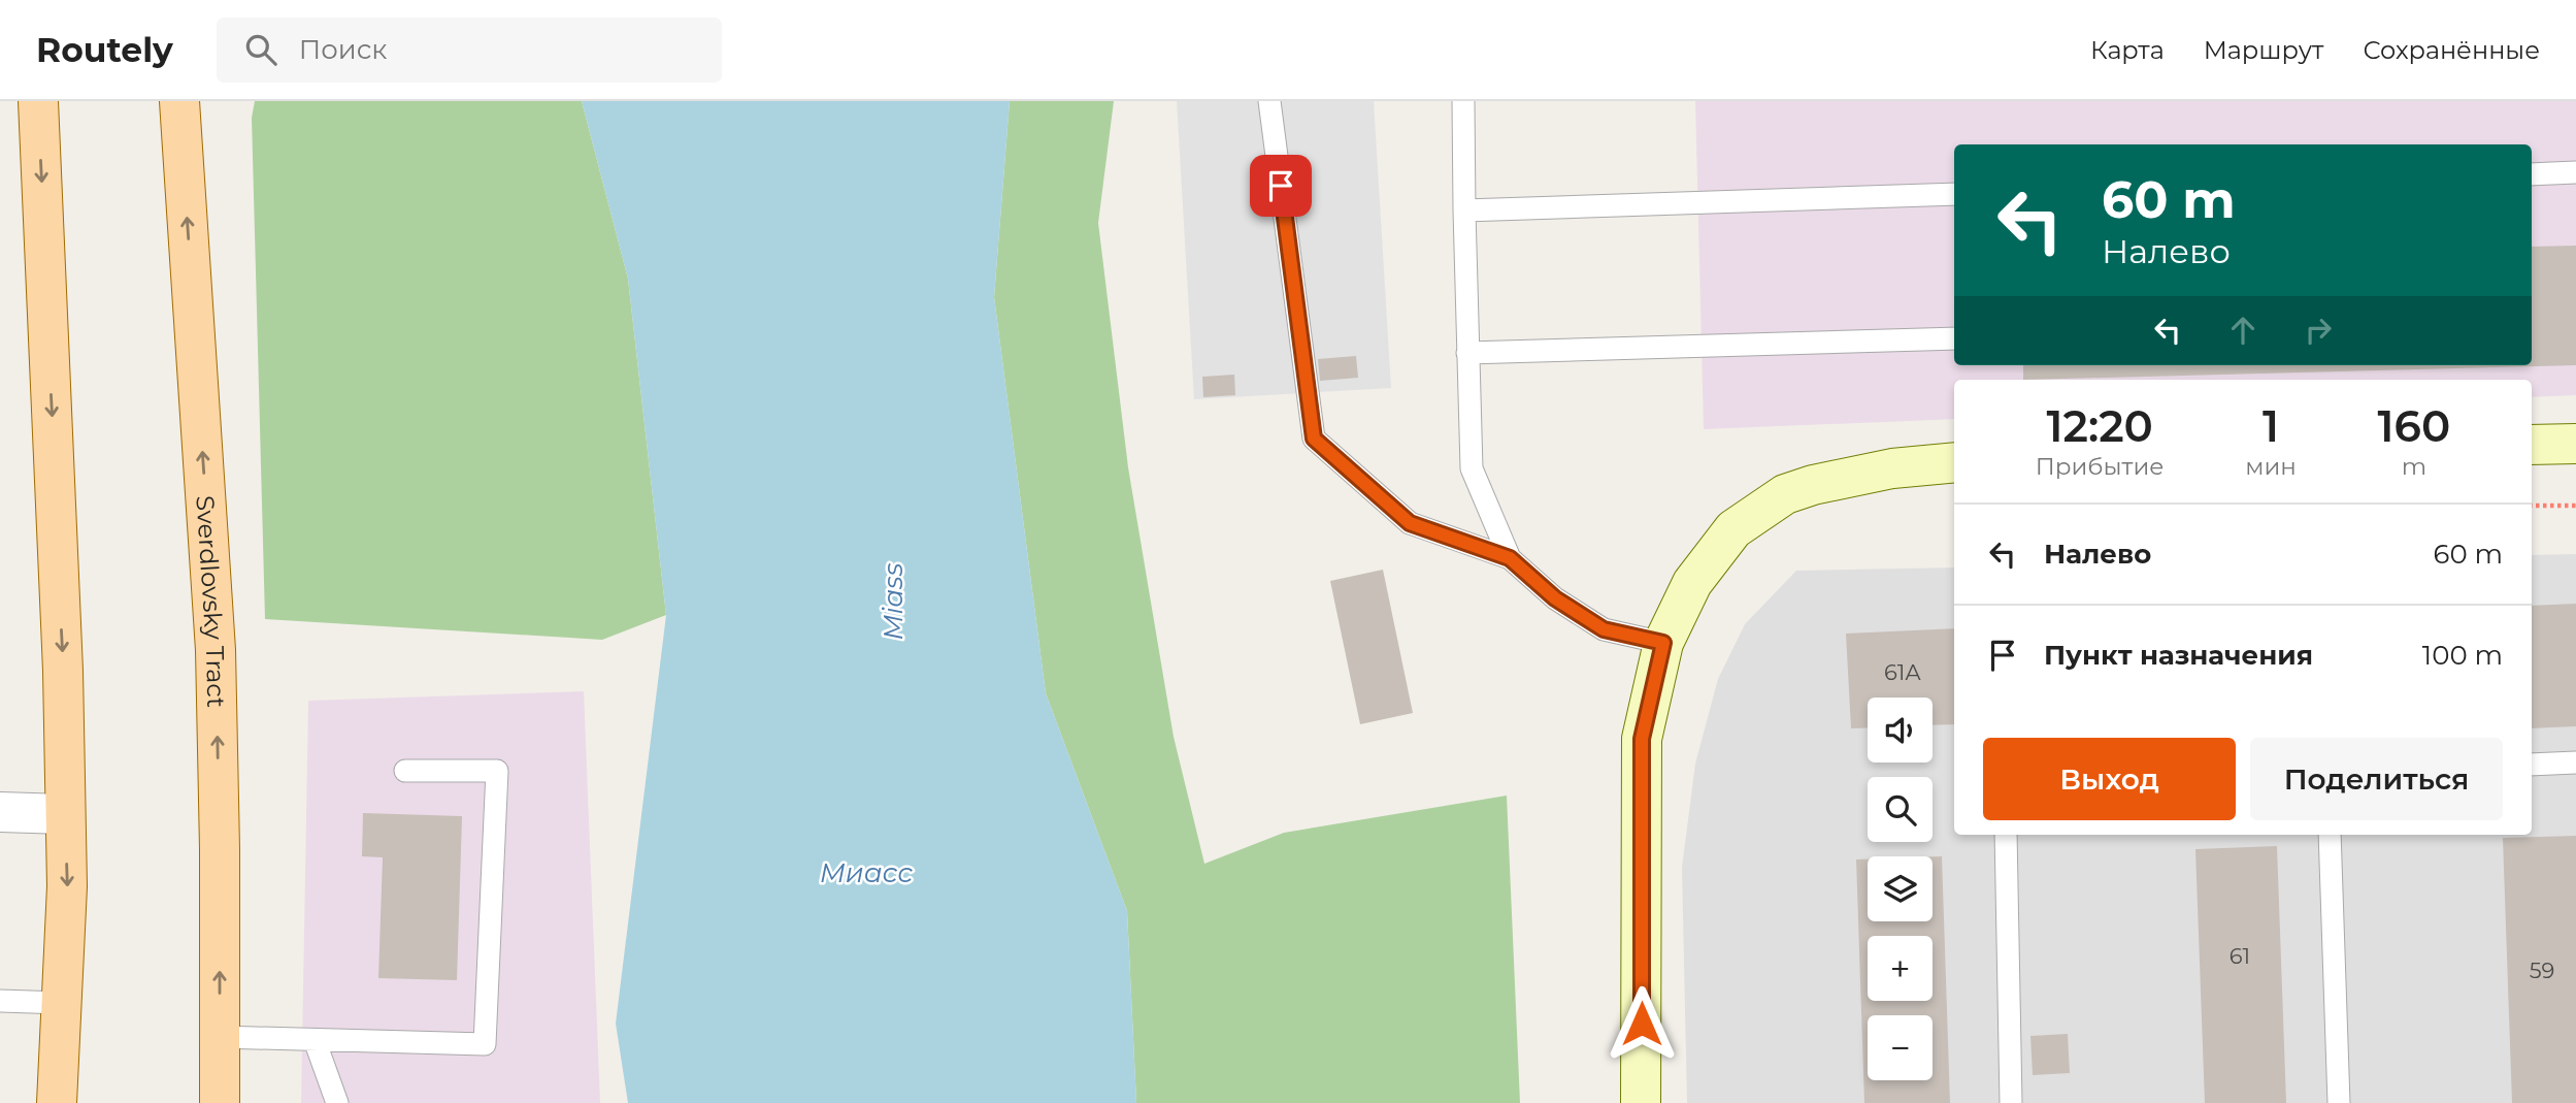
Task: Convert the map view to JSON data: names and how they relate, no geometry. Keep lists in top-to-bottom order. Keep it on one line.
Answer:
{"streets":{"main road":["Sverdlovsky Tract"]},"water":["Miass","Миасс"],"house_numbers":["61А","61","59"],"page":{"header":"Routely","search":"Поиск","nav":["Карта","Маршрут","Сохранённые"],"turn":["60 m","Налево"],"eta":["12:20","Прибытие","1","мин","160","m"],"list":[{"name":"Налево","value":"60 m"},{"name":"Пункт назначения","value":"100 m"}],"map_buttons":["+","−"],"buttons":["Выход","Поделиться"]}}
